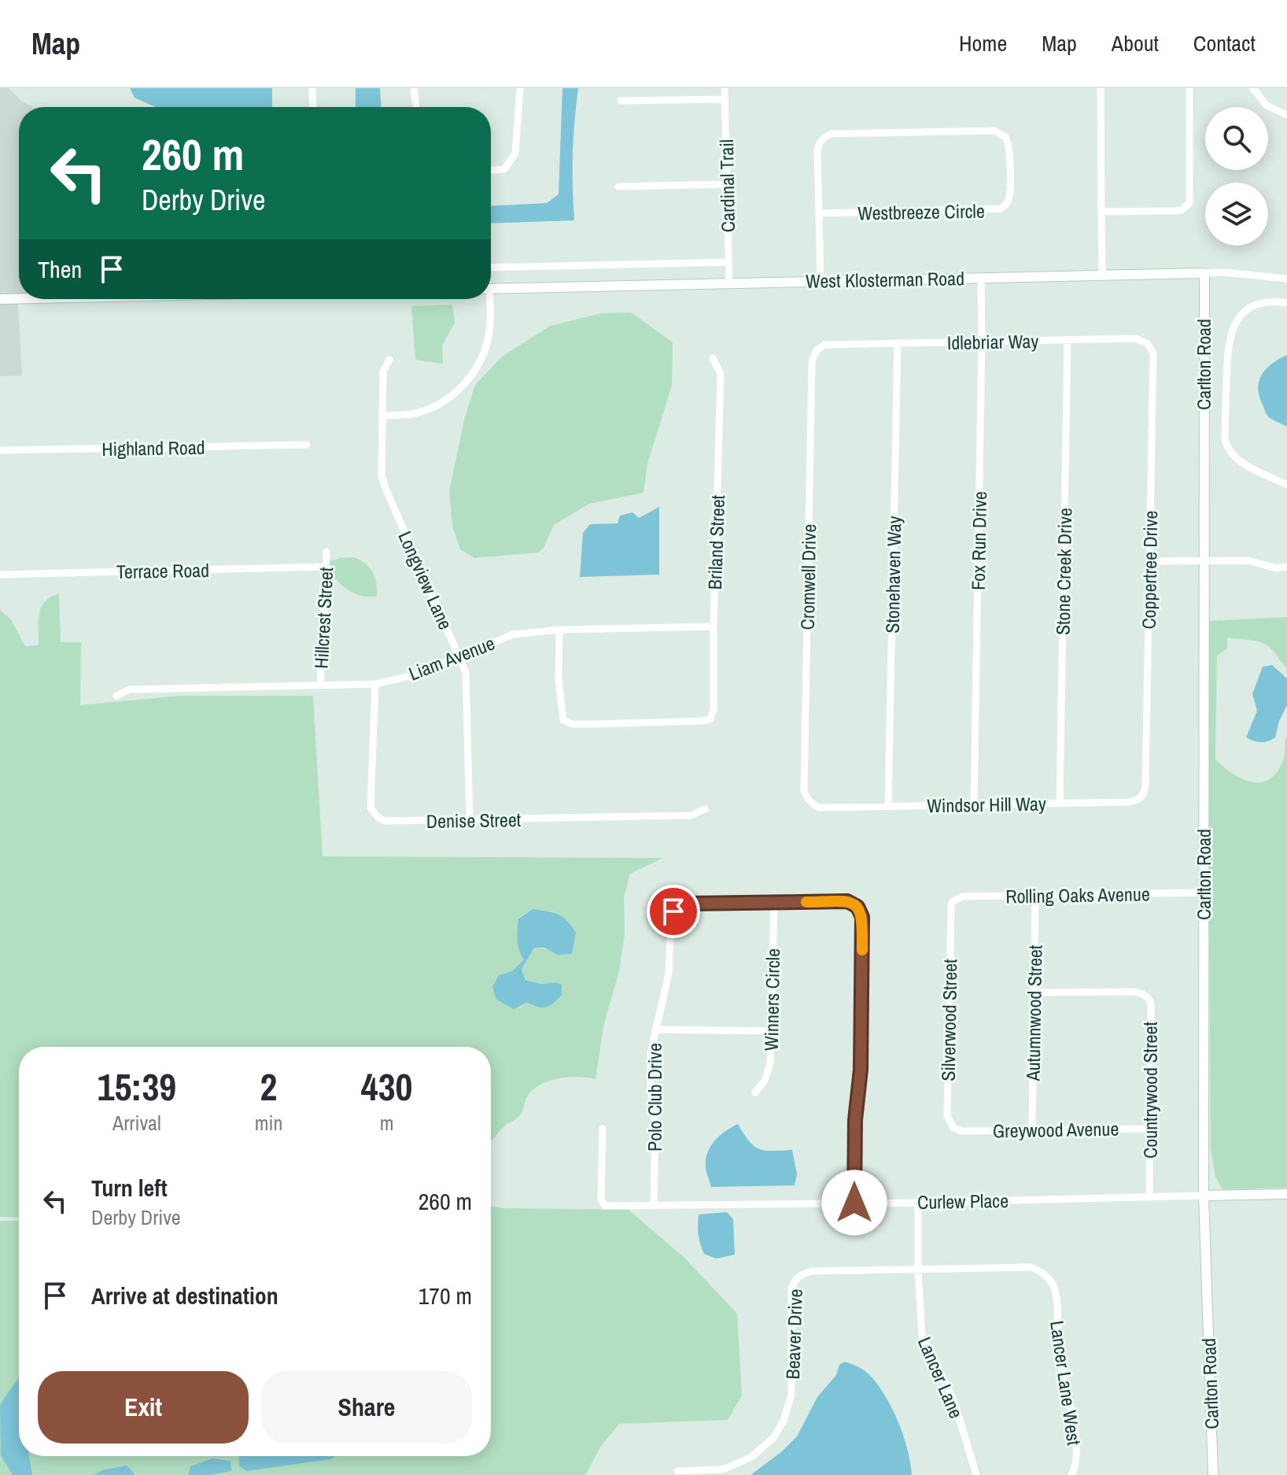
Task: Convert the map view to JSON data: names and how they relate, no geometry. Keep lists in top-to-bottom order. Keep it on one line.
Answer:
{"streets":{"street":["Cardinal Trail","Westbreeze Circle","West Klosterman Road","Idlebriar Way","Carlton Road","Highland Road","Fox Run Drive","Briland Street","Coppertree Drive","Terrace Road","Stone Creek Drive","Stonehaven Way","Cromwell Drive","Longview Lane","Hillcrest Street","Liam Avenue","Windsor Hill Way","Denise Street","Rolling Oaks Avenue","Winners Circle","Autumnwood Street","Silverwood Street","Countrywood Street","Polo Club Drive","Greywood Avenue","Curlew Place","Beaver Drive","Lancer Lane","Lancer Lane West"]},"crossings":[["Cardinal Trail","West Klosterman Road"],["West Klosterman Road","Carlton Road"],["West Klosterman Road","Fox Run Drive"],["Idlebriar Way","Fox Run Drive"],["Idlebriar Way","Coppertree Drive"],["Idlebriar Way","Stone Creek Drive"],["Idlebriar Way","Stonehaven Way"],["Idlebriar Way","Cromwell Drive"],["Carlton Road","Rolling Oaks Avenue"],["Carlton Road","Curlew Place"],["Fox Run Drive","Windsor Hill Way"],["Briland Street","Liam Avenue"],["Coppertree Drive","Windsor Hill Way"],["Terrace Road","Hillcrest Street"],["Stone Creek Drive","Windsor Hill Way"],["Stonehaven Way","Windsor Hill Way"],["Cromwell Drive","Windsor Hill Way"],["Longview Lane","Liam Avenue"],["Longview Lane","Denise Street"],["Hillcrest Street","Liam Avenue"],["Liam Avenue","Denise Street"],["Rolling Oaks Avenue","Autumnwood Street"],["Rolling Oaks Avenue","Silverwood Street"],["Winners Circle","Polo Club Drive"],["Autumnwood Street","Countrywood Street"],["Autumnwood Street","Greywood Avenue"],["Silverwood Street","Greywood Avenue"],["Countrywood Street","Greywood Avenue"],["Countrywood Street","Curlew Place"],["Polo Club Drive","Curlew Place"],["Curlew Place","Lancer Lane"],["Beaver Drive","Lancer Lane"],["Beaver Drive","Lancer Lane West"]],"page":{"header":"Map","nav":["Home","Map","About","Contact"],"turn":["260 m","Derby Drive"],"then":"Then","eta":["15:39","Arrival","2","min","430","m"],"list":[{"name":"Turn left","note":"Derby Drive","value":"260 m"},{"name":"Arrive at destination","value":"170 m"}],"buttons":["Exit","Share"]}}
